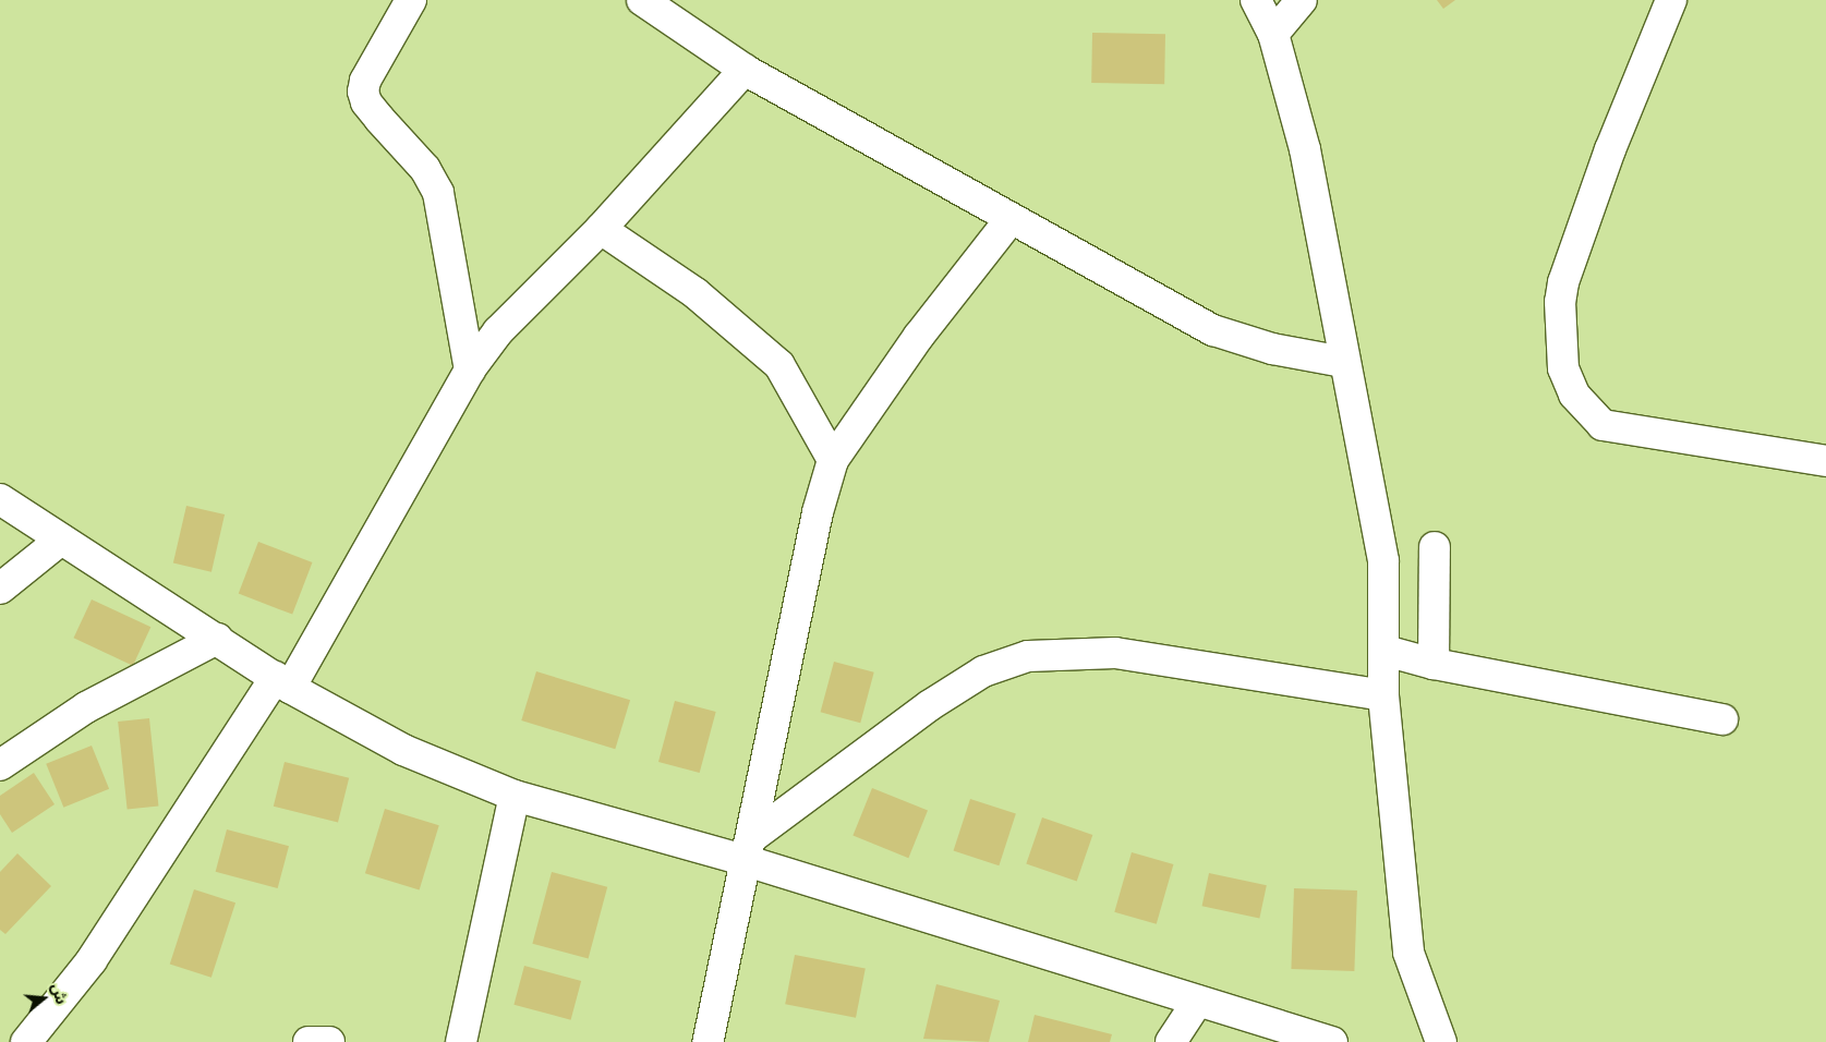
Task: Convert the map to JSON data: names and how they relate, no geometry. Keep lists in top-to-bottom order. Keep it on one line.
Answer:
{"north":"right"}
